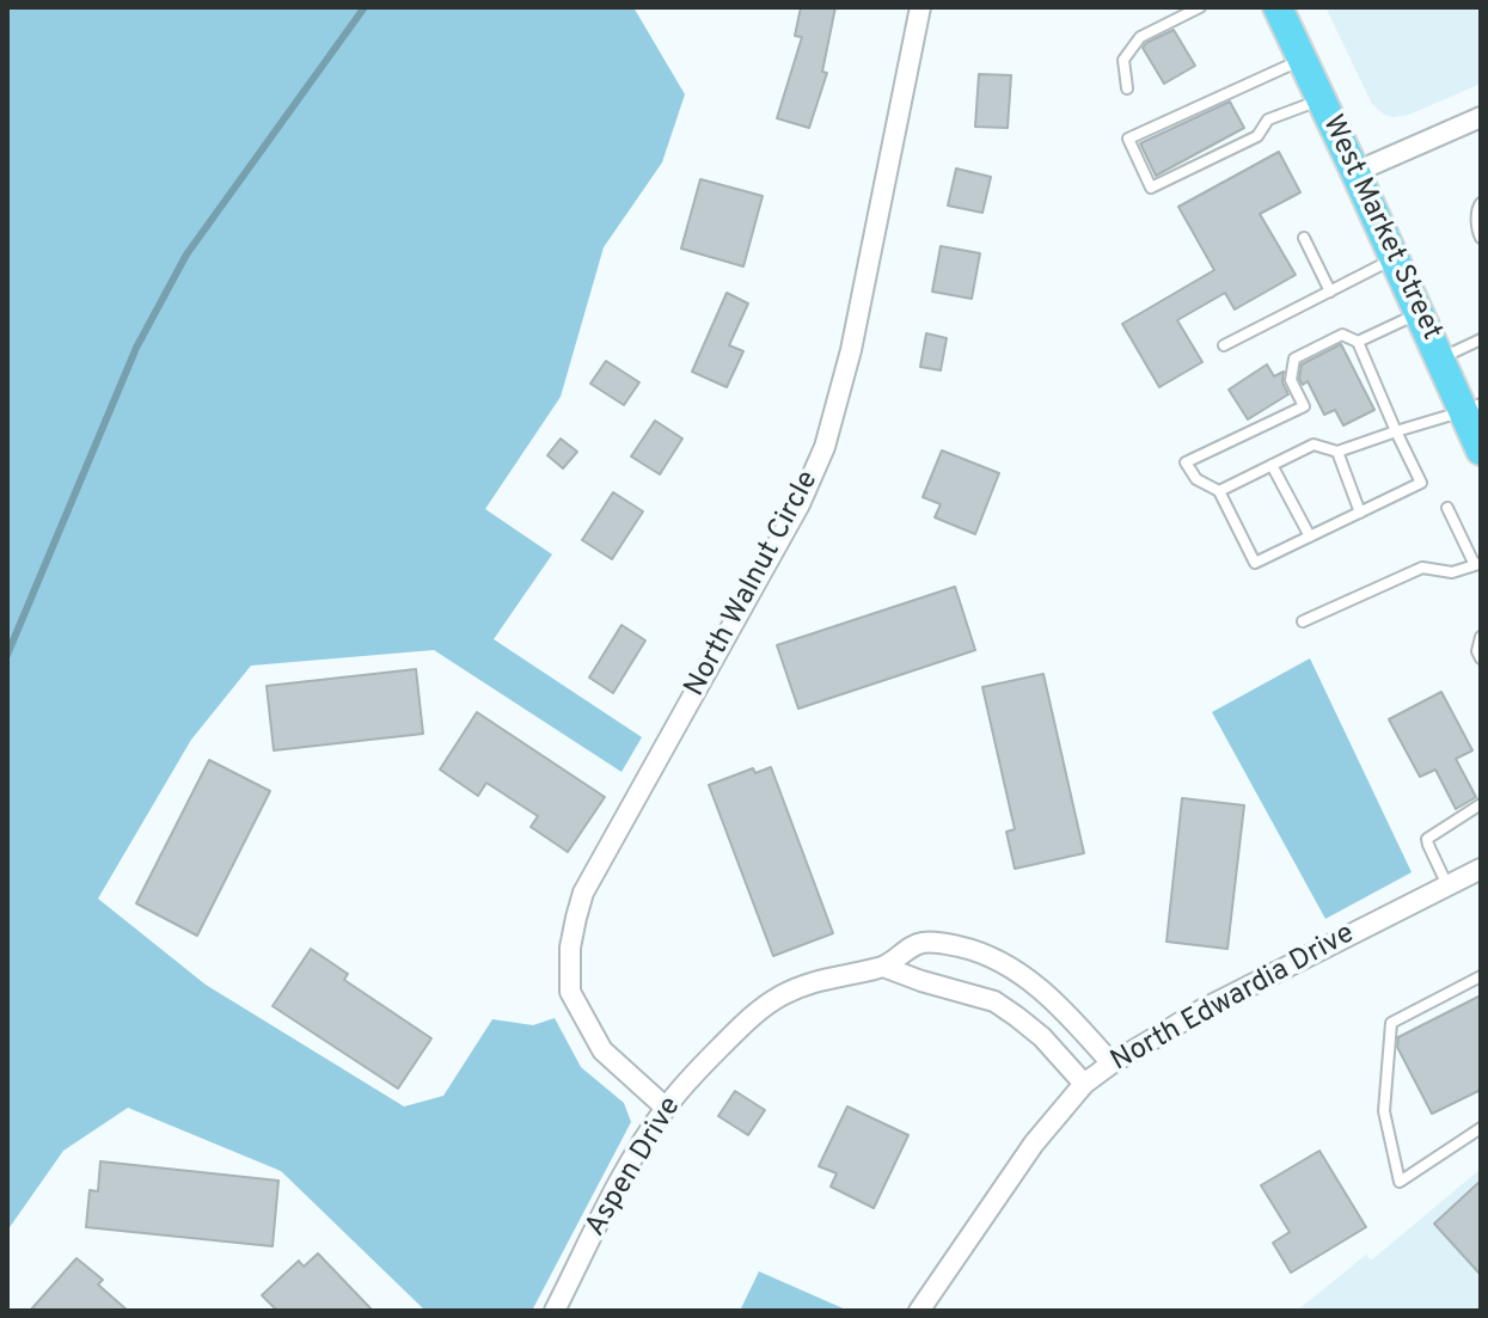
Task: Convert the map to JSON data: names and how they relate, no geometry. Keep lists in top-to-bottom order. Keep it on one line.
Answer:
{"streets":{"main road":["West Market Street"],"street":["North Walnut Circle","North Edwardia Drive","Aspen Drive"]},"crossings":[["North Walnut Circle","Aspen Drive"],["North Edwardia Drive","Aspen Drive"]]}
